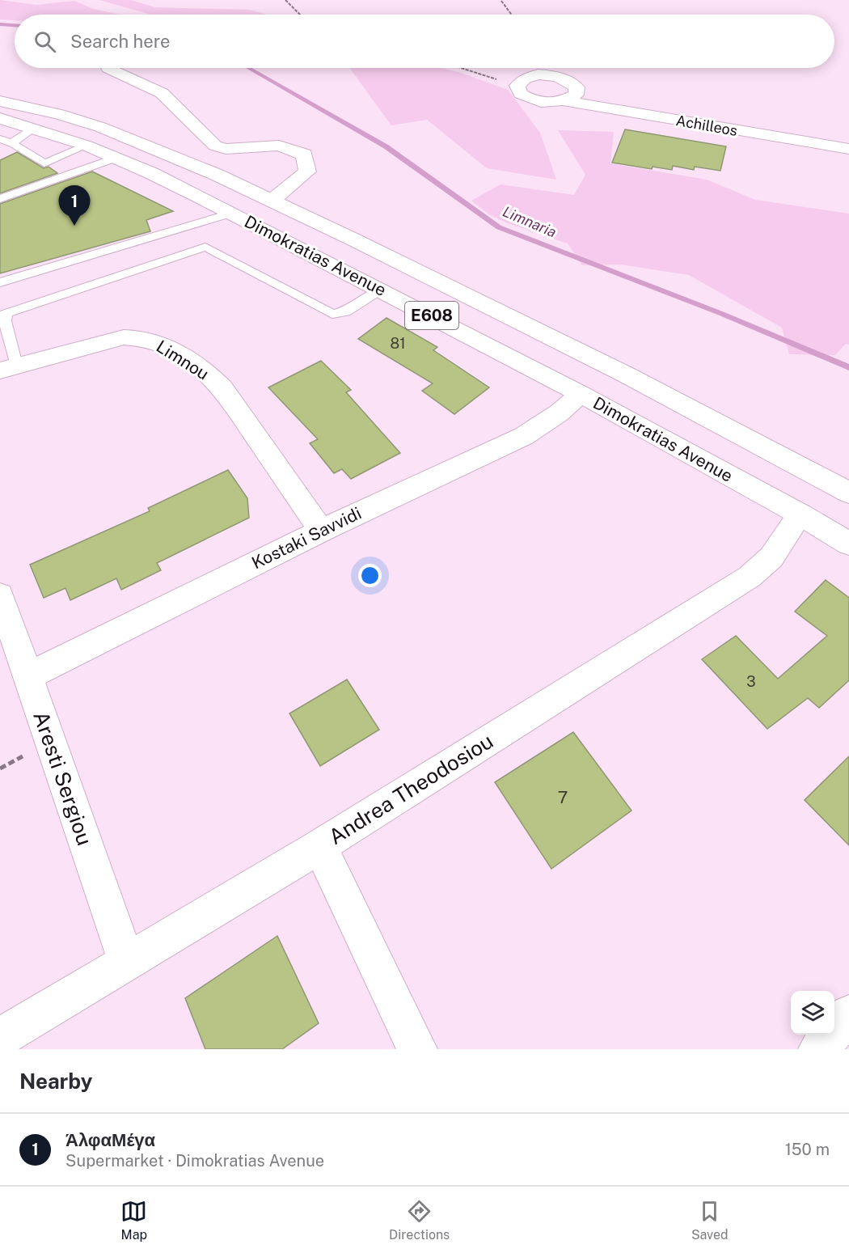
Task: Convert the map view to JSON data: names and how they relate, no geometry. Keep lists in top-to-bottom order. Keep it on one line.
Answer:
{"streets":{"main road":["Achilleos","Dimokratias Avenue","E608","Limnou","Kostaki Savvidi","Aresti Sergiou","Andrea Theodosiou"]},"crossings":[["Dimokratias Avenue","Kostaki Savvidi"],["Dimokratias Avenue","Andrea Theodosiou"],["Limnou","Kostaki Savvidi"],["Kostaki Savvidi","Aresti Sergiou"],["Aresti Sergiou","Andrea Theodosiou"]],"water":["Limnaria"],"house_numbers":["81","3","7"],"page":{"search":"Search here","pins":"1","heading":"Nearby","list":[{"mark":"1","name":"ΆλφαΜέγα","note":"Supermarket · Dimokratias Avenue","value":"150 m"}],"nav":["Map","Directions","Saved"]}}
